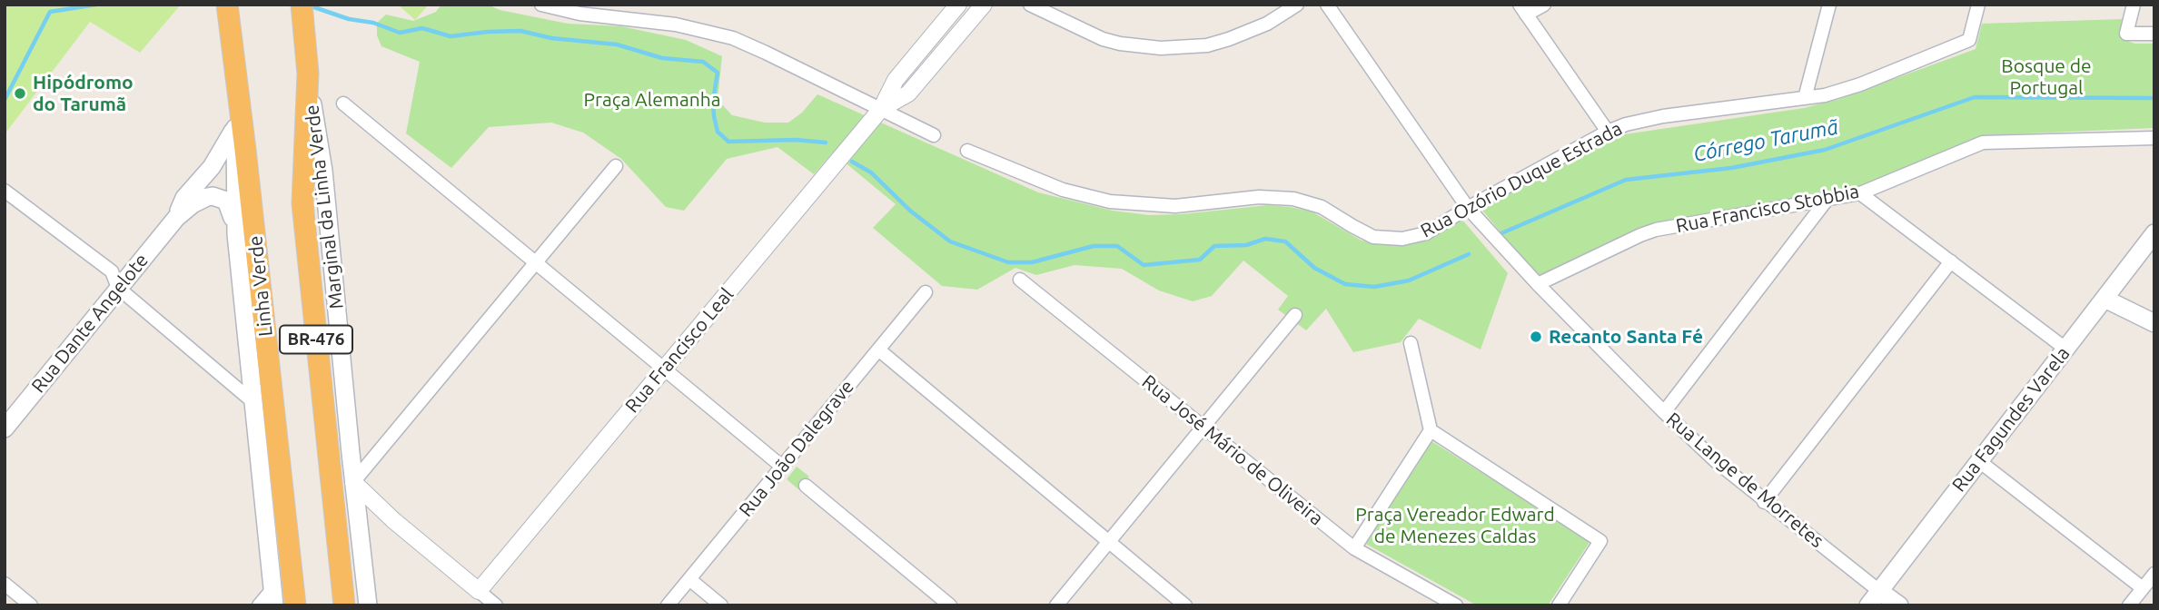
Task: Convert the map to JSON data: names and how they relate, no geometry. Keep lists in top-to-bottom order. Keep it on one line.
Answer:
{"streets":{"highway":["Linha Verde","BR-476"],"main road":["Marginal da Linha Verde","Rua Dante Angelote","Rua Fagundes Varela","Rua Lange de Morretes"],"street":["Rua Ozório Duque Estrada","Rua Francisco Stobbia","Rua Francisco Leal","Rua João Dalegrave","Rua José Mário de Oliveira"]},"crossings":[["Rua Ozório Duque Estrada","Rua Lange de Morretes"],["Marginal da Linha Verde","BR-476"],["Rua Francisco Stobbia","Rua Lange de Morretes"],["Rua Fagundes Varela","Rua Lange de Morretes"]],"water":["Córrego Tarumã"],"parks":["Bosque de Portugal","Praça Alemanha","Praça Vereador Edward de Menezes Caldas"],"places":["Hipódromo do Tarumã","Recanto Santa Fé"]}
